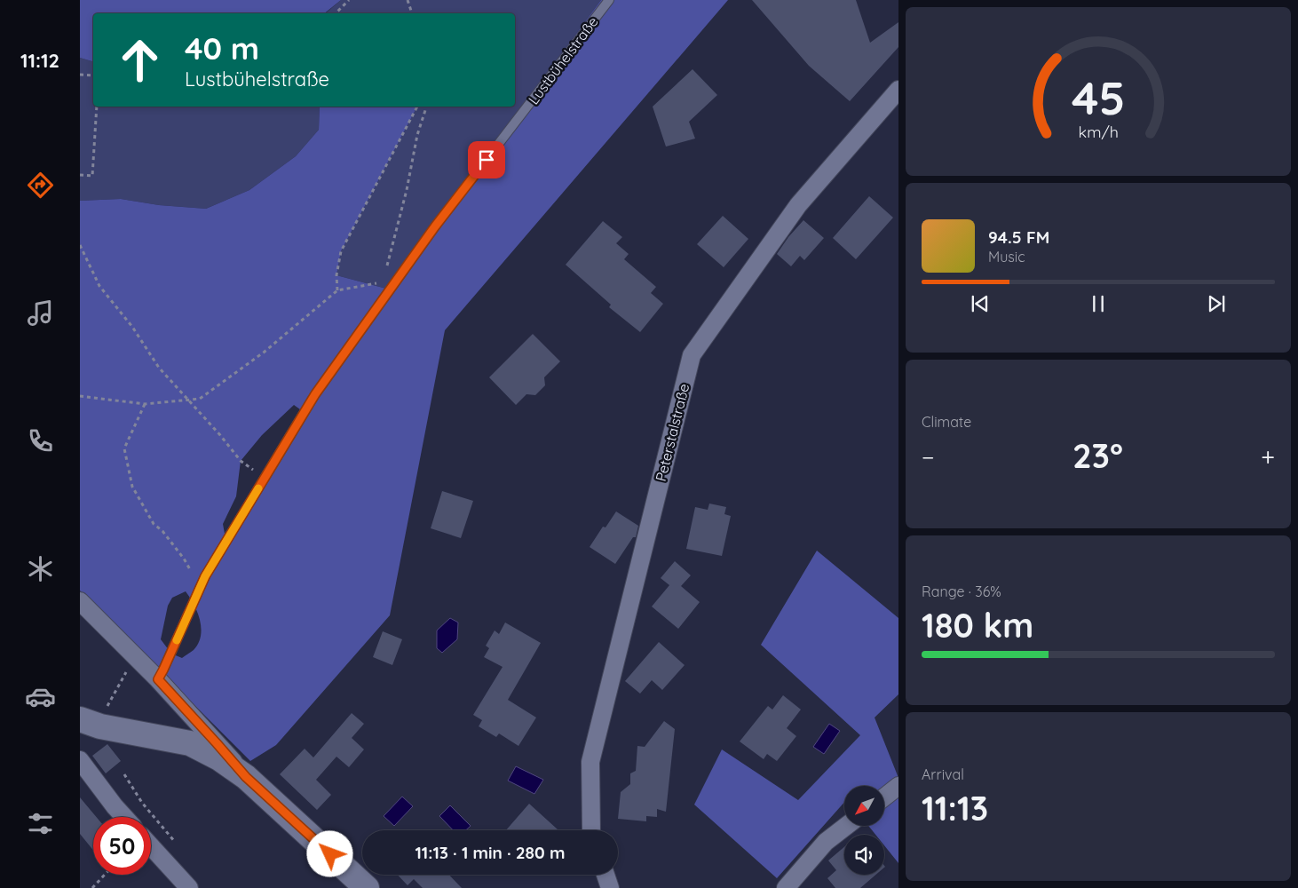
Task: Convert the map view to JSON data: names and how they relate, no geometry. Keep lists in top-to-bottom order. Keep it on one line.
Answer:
{"streets":{"street":["Peterstalstraße"],"lane":["Lustbühelstraße"]},"north":"bottom left","page":{"tabs":"11:12","turn":["40 m","Lustbühelstraße"],"song":["94.5 FM","Music"],"tile":["Climate",["Range · 36%","180 km"],["Arrival","11:13"]],"heat":["−","23°","+"],"limit":"50","trip":"11:13 · 1 min · 280 m","gauge":["45","km/h"]}}
